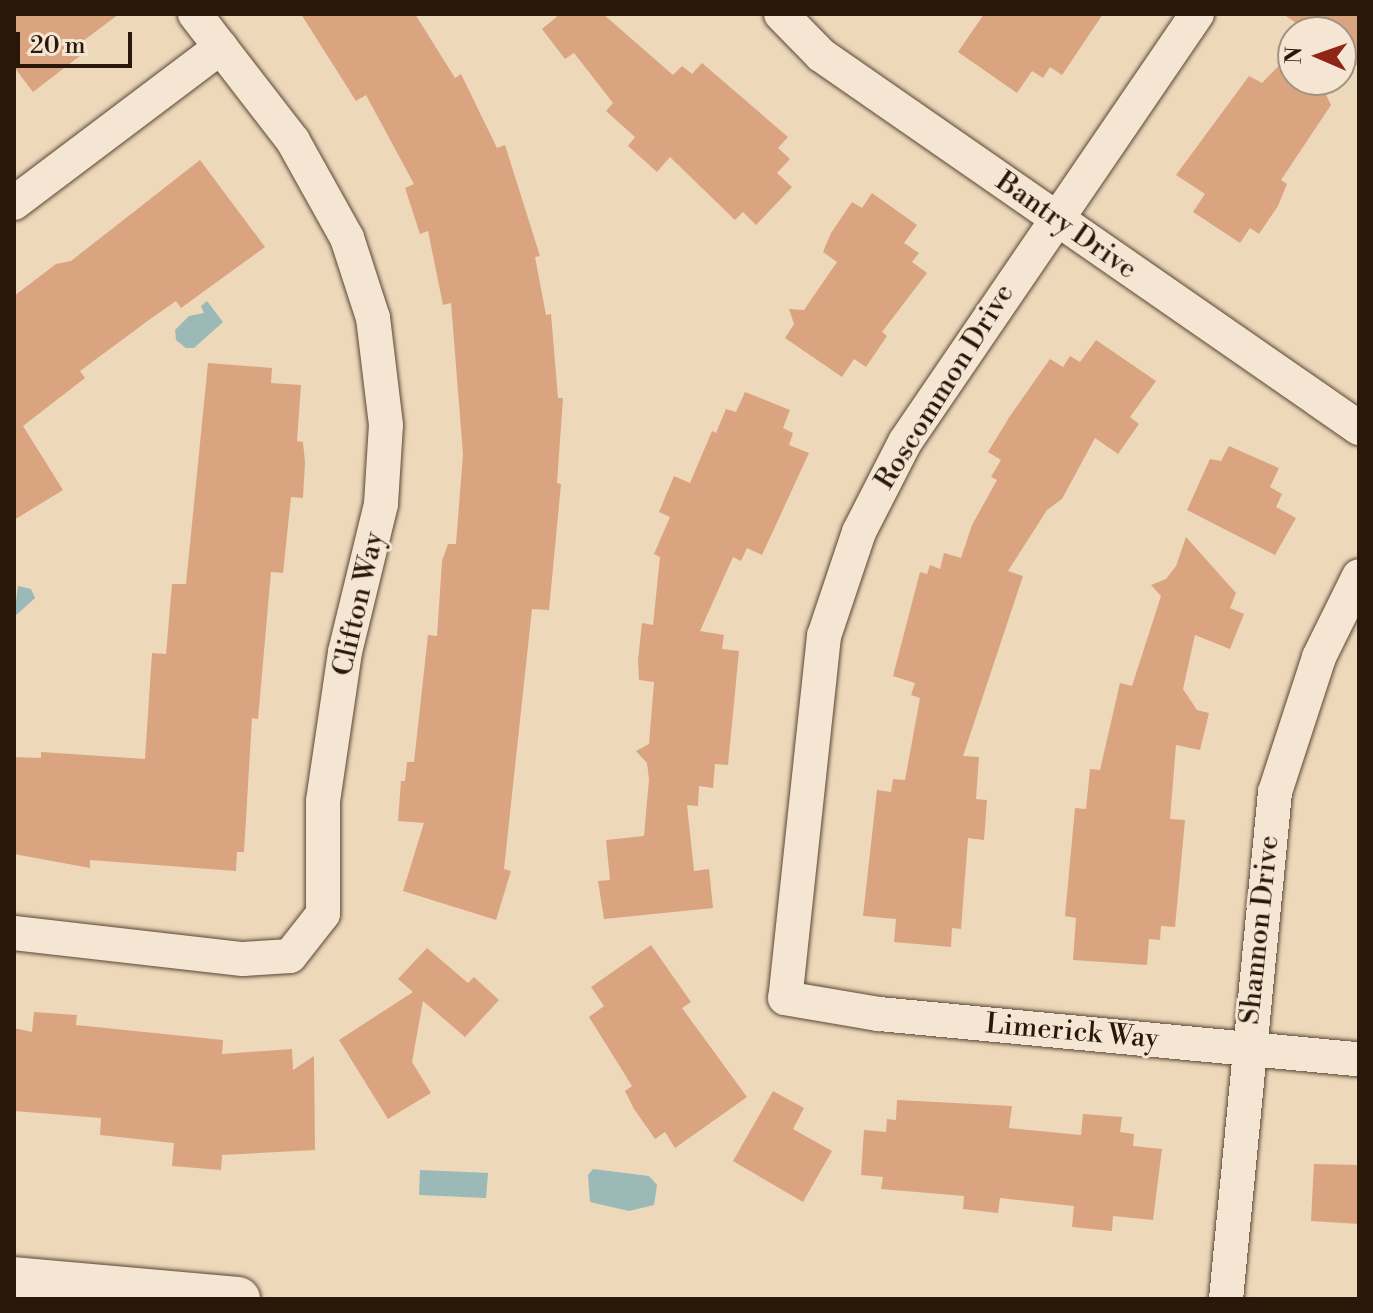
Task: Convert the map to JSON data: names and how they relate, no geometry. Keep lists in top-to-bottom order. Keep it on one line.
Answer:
{"streets":{"street":["Bantry Drive","Roscommon Drive","Clifton Way","Shannon Drive","Limerick Way"]},"crossings":[["Bantry Drive","Roscommon Drive"],["Roscommon Drive","Limerick Way"],["Shannon Drive","Limerick Way"]],"scale_bar":"20 m","north":"left"}
